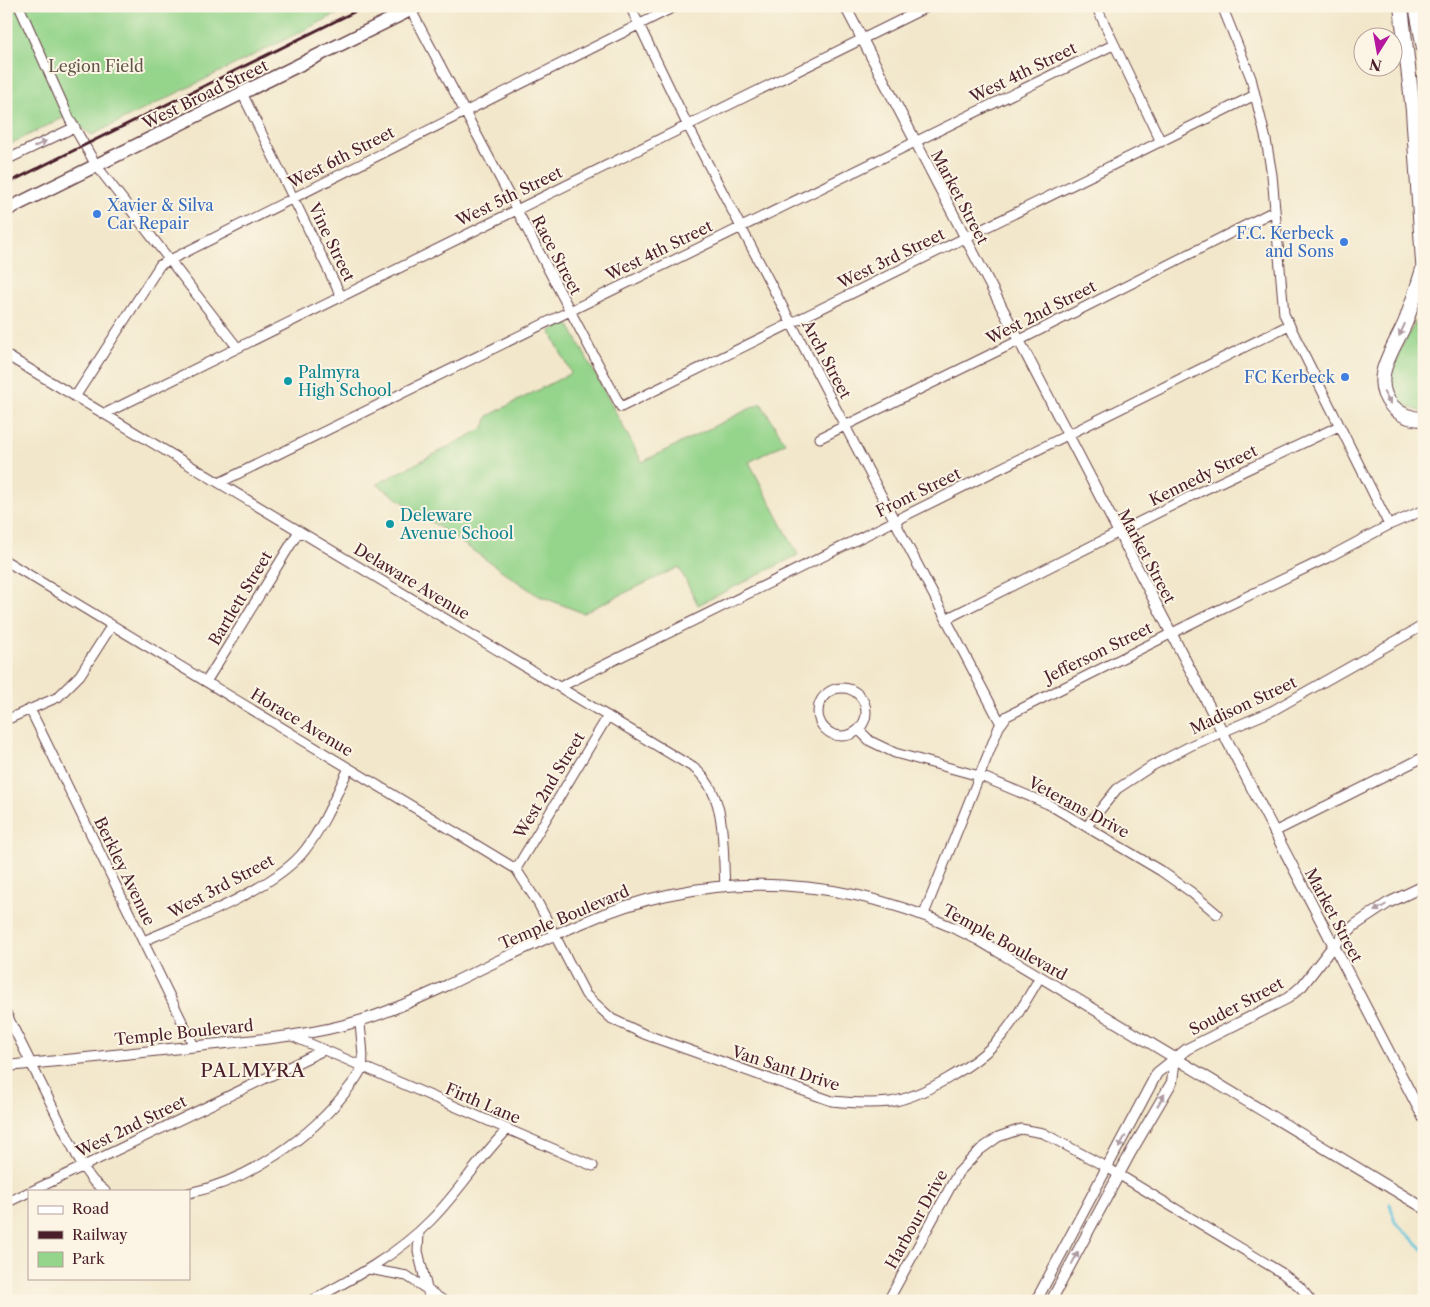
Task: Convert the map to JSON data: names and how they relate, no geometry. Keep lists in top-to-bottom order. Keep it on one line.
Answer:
{"streets":{"main road":["West Broad Street"],"street":["West 4th Street","West 6th Street","West 5th Street","Market Street","Vine Street","Race Street","West 3rd Street","West 2nd Street","Arch Street","Kennedy Street","Front Street","Delaware Avenue","Bartlett Street","Jefferson Street","Madison Street","Horace Avenue","Veterans Drive","Berkley Avenue","Temple Boulevard","Souder Street","Van Sant Drive","Firth Lane","Harbour Drive"]},"crossings":[["West 4th Street","Market Street"],["West 4th Street","Race Street"],["West 4th Street","Arch Street"],["West 4th Street","Delaware Avenue"],["West Broad Street","Vine Street"],["West Broad Street","Race Street"],["West 6th Street","Vine Street"],["West 6th Street","Race Street"],["West 6th Street","Arch Street"],["West 6th Street","Delaware Avenue"],["West 5th Street","Market Street"],["West 5th Street","Vine Street"],["West 5th Street","Race Street"],["West 5th Street","Arch Street"],["West 5th Street","Delaware Avenue"],["Market Street","West 3rd Street"],["Market Street","West 2nd Street"],["Market Street","Kennedy Street"],["Market Street","Front Street"],["Market Street","Jefferson Street"],["Market Street","Madison Street"],["Market Street","Souder Street"],["Race Street","West 3rd Street"],["West 3rd Street","Arch Street"],["West 3rd Street","Horace Avenue"],["West 3rd Street","Berkley Avenue"],["West 2nd Street","Arch Street"],["West 2nd Street","Delaware Avenue"],["West 2nd Street","Horace Avenue"],["West 2nd Street","Firth Lane"],["Arch Street","Kennedy Street"],["Arch Street","Front Street"],["Arch Street","Jefferson Street"],["Front Street","Delaware Avenue"],["Delaware Avenue","Bartlett Street"],["Delaware Avenue","Temple Boulevard"],["Bartlett Street","Horace Avenue"],["Jefferson Street","Veterans Drive"],["Jefferson Street","Temple Boulevard"],["Madison Street","Veterans Drive"],["Horace Avenue","Temple Boulevard"],["Horace Avenue","Van Sant Drive"],["Berkley Avenue","Temple Boulevard"],["Temple Boulevard","Souder Street"],["Temple Boulevard","Van Sant Drive"],["Temple Boulevard","Firth Lane"]],"one_way":["Souder Street"],"districts":["PALMYRA"],"parks":["Legion Field"],"places":["Xavier & Silva Car Repair","F.C. Kerbeck and Sons","FC Kerbeck","Palmyra High School","Deleware Avenue School"],"legend":["Road","Railway","Park"],"north":"bottom"}
